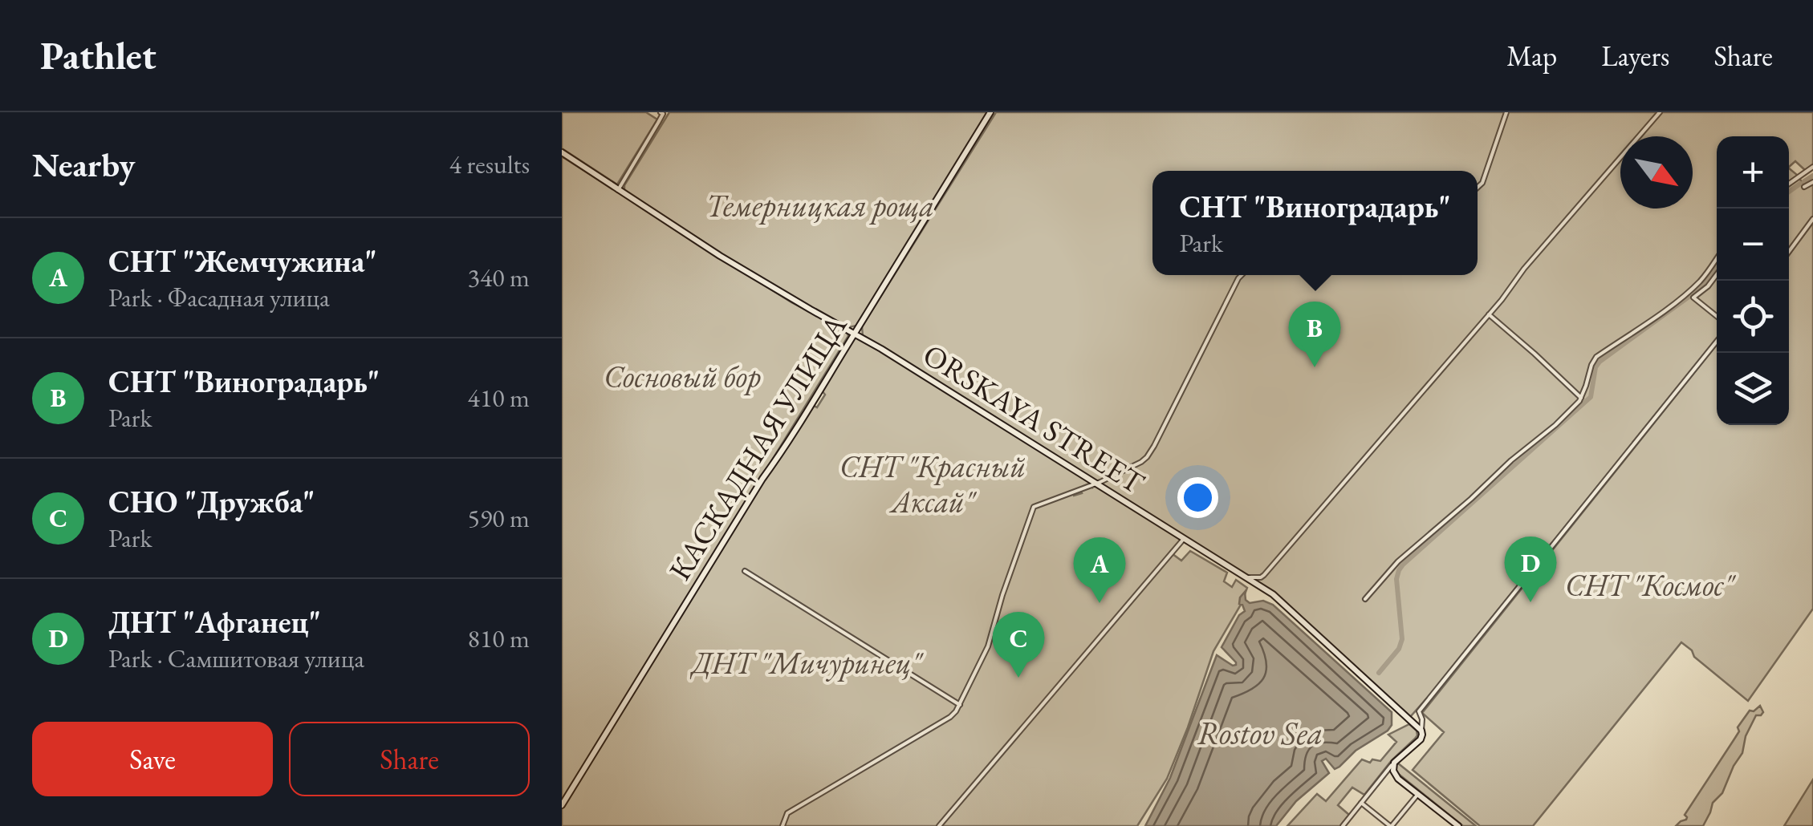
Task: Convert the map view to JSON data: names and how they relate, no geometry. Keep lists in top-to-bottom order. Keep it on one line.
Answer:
{"streets":{"main road":["ORSKAYA STREET","КАСКАДНАЯ УЛИЦА"]},"crossings":[["ORSKAYA STREET","КАСКАДНАЯ УЛИЦА"]],"water":["Rostov Sea"],"parks":["Темерницкая роща","Сосновый бор","СНТ \"Красный Аксай\"","СНТ \"Космос\"","ДНТ \"Мичуринец\""],"north":"bottom right","page":{"header":"Pathlet","nav":["Map","Layers","Share"],"heading":["Nearby","4 results"],"map_buttons":["+","−"],"popup":["СНТ \"Виноградарь\"","Park"],"list":[{"mark":"A","name":"СНТ \"Жемчужина\"","note":"Park · Фасадная улица","value":"340 m"},{"mark":"B","name":"СНТ \"Виноградарь\"","note":"Park","value":"410 m"},{"mark":"C","name":"СНО \"Дружба\"","note":"Park","value":"590 m"},{"mark":"D","name":"ДНТ \"Афганец\"","note":"Park · Самшитовая улица","value":"810 m"}],"pins":["B","D","A","C"],"buttons":["Save","Share"]}}
